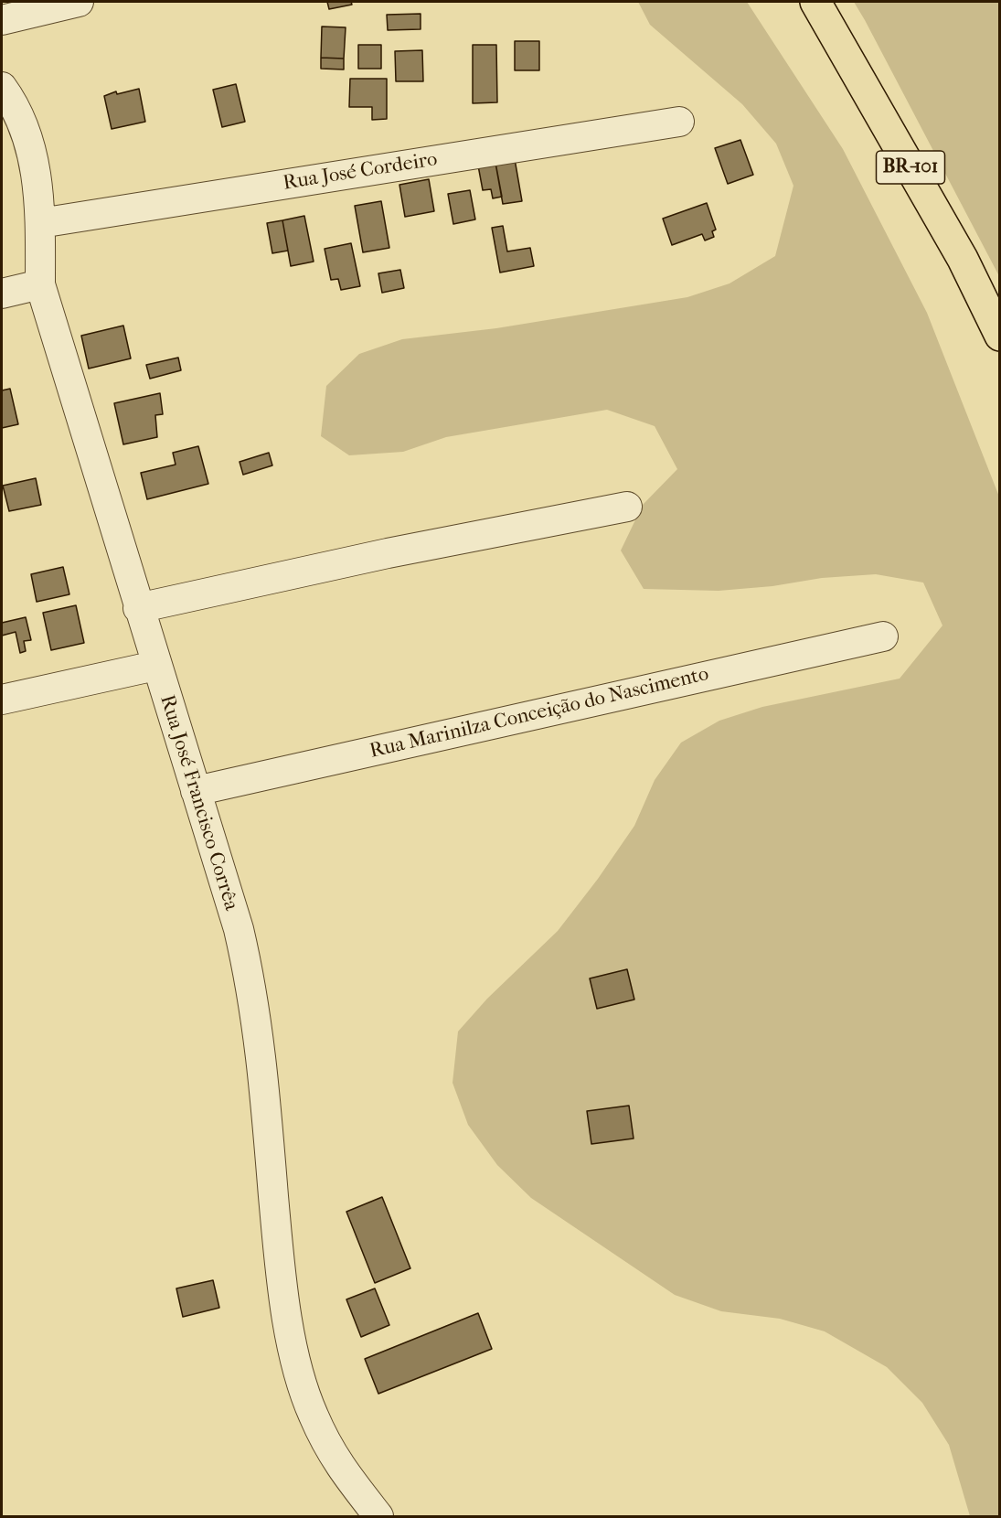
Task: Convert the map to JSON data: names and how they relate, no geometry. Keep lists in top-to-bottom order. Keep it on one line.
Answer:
{"streets":{"highway":["BR-101"],"street":["Rua José Cordeiro","Rua Marinilza Conceição do Nascimento","Rua José Francisco Corrêa"]},"crossings":[["Rua José Cordeiro","Rua José Francisco Corrêa"],["Rua Marinilza Conceição do Nascimento","Rua José Francisco Corrêa"]]}
